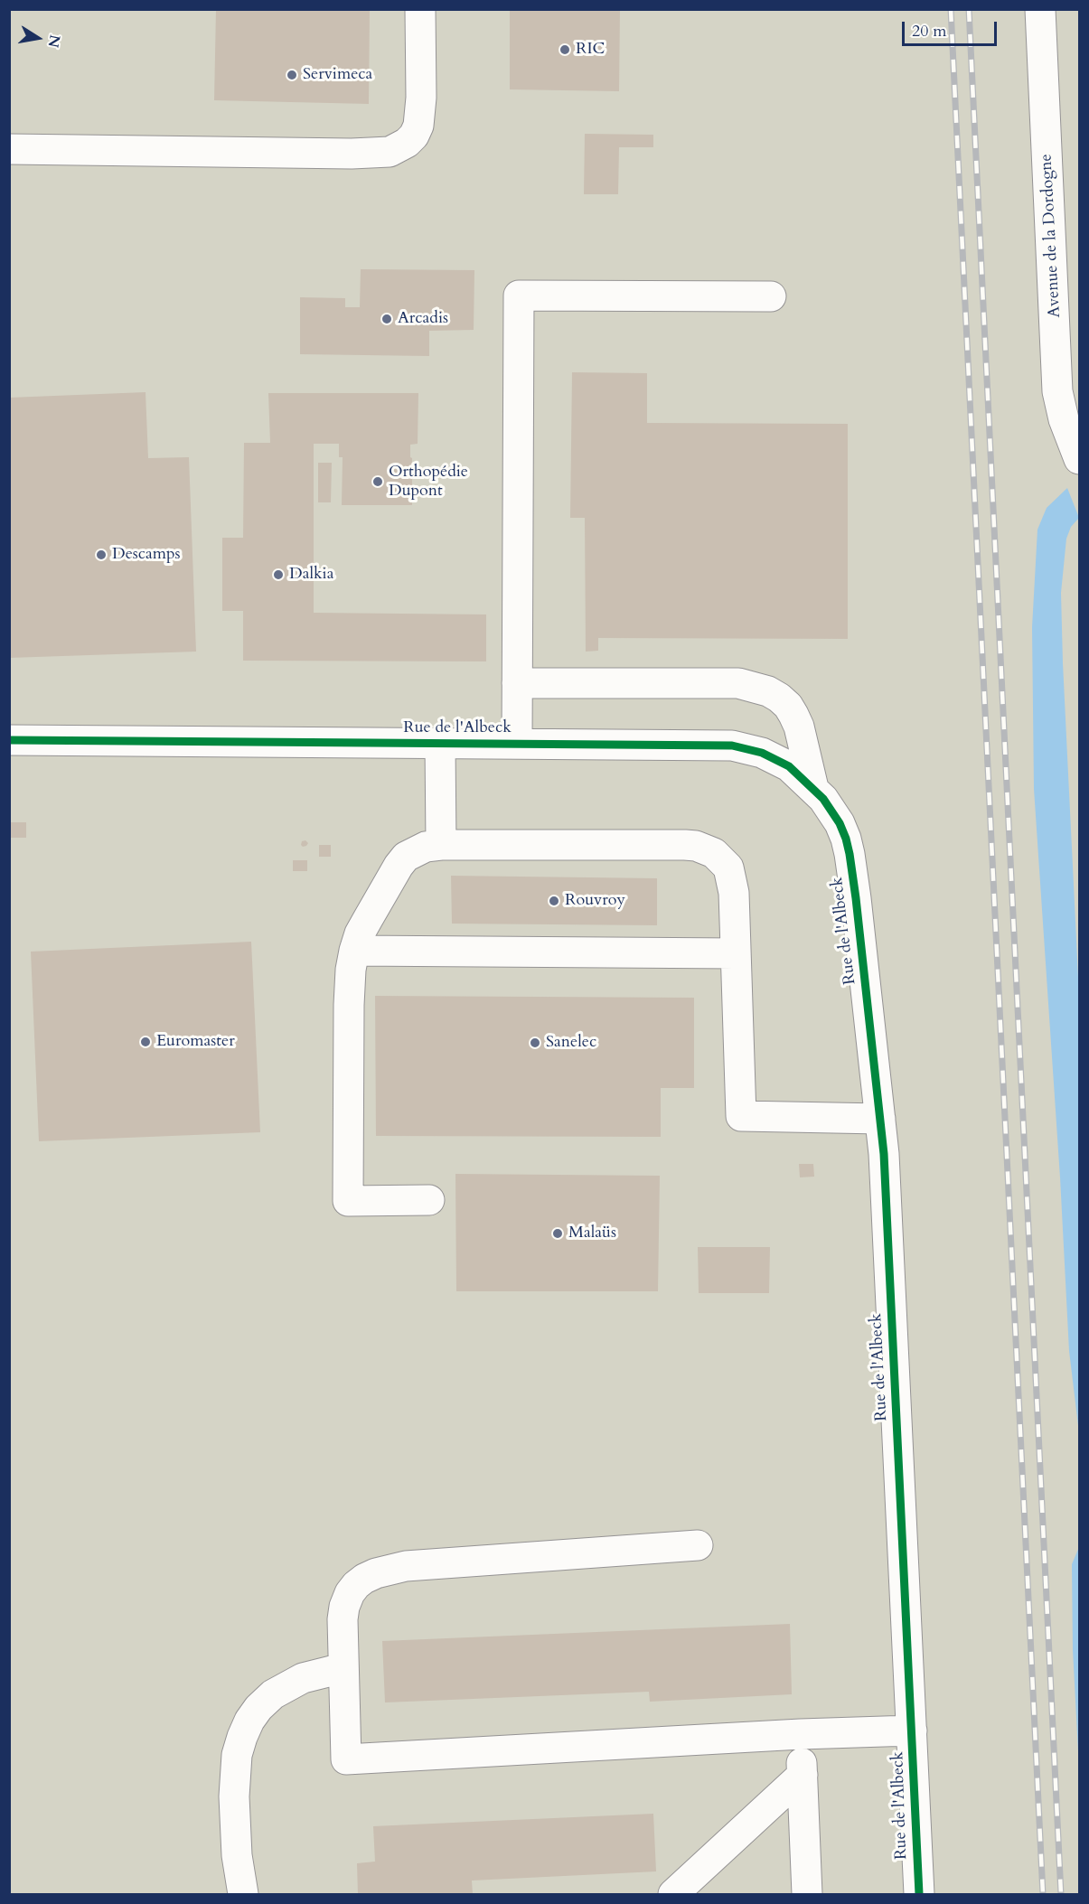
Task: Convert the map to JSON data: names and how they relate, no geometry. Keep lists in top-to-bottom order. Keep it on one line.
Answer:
{"streets":{"street":["Avenue de la Dordogne","Rue de l'Albeck"]},"places":["RIC","Servimeca","Arcadis","Orthopédie Dupont","Descamps","Dalkia","Rouvroy","Euromaster","Sanelec","Malaüs"],"scale_bar":"20 m","north":"right"}
